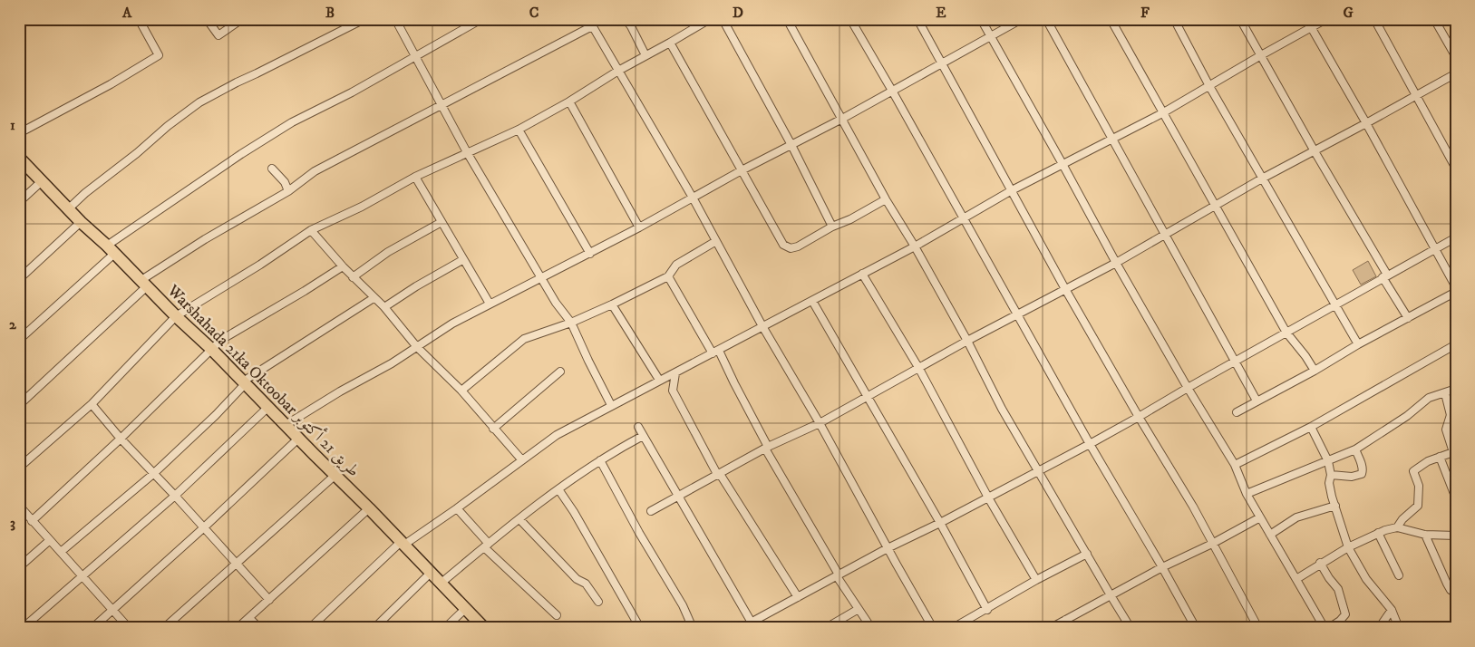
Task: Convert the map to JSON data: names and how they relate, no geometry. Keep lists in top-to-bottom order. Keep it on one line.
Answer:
{"streets":{"main road":["Warshahada 21ka Oktoobar طريق 21 أكتوبر"]},"grid":{"columns":["A","B","C","D","E","F","G"],"rows":["1","2","3"]}}
